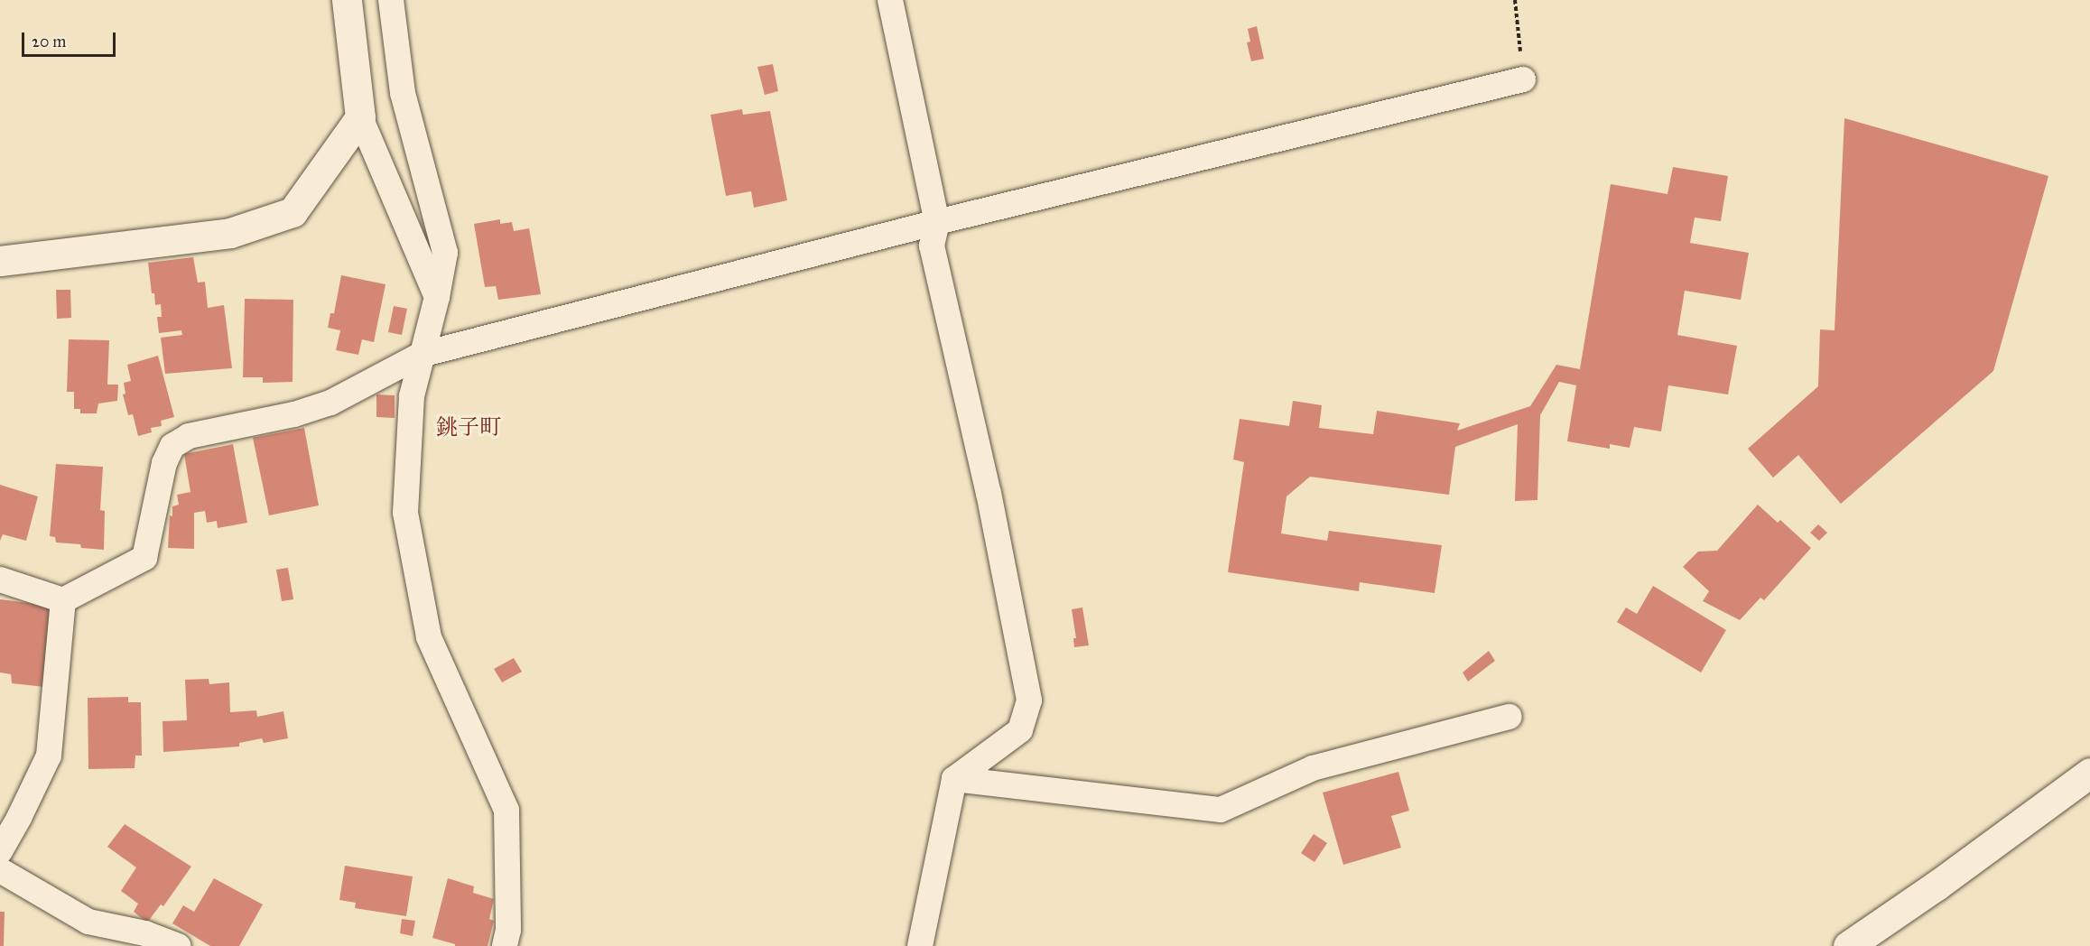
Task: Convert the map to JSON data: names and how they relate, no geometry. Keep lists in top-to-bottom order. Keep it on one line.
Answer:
{"districts":["銚子町"],"scale_bar":"20 m"}
